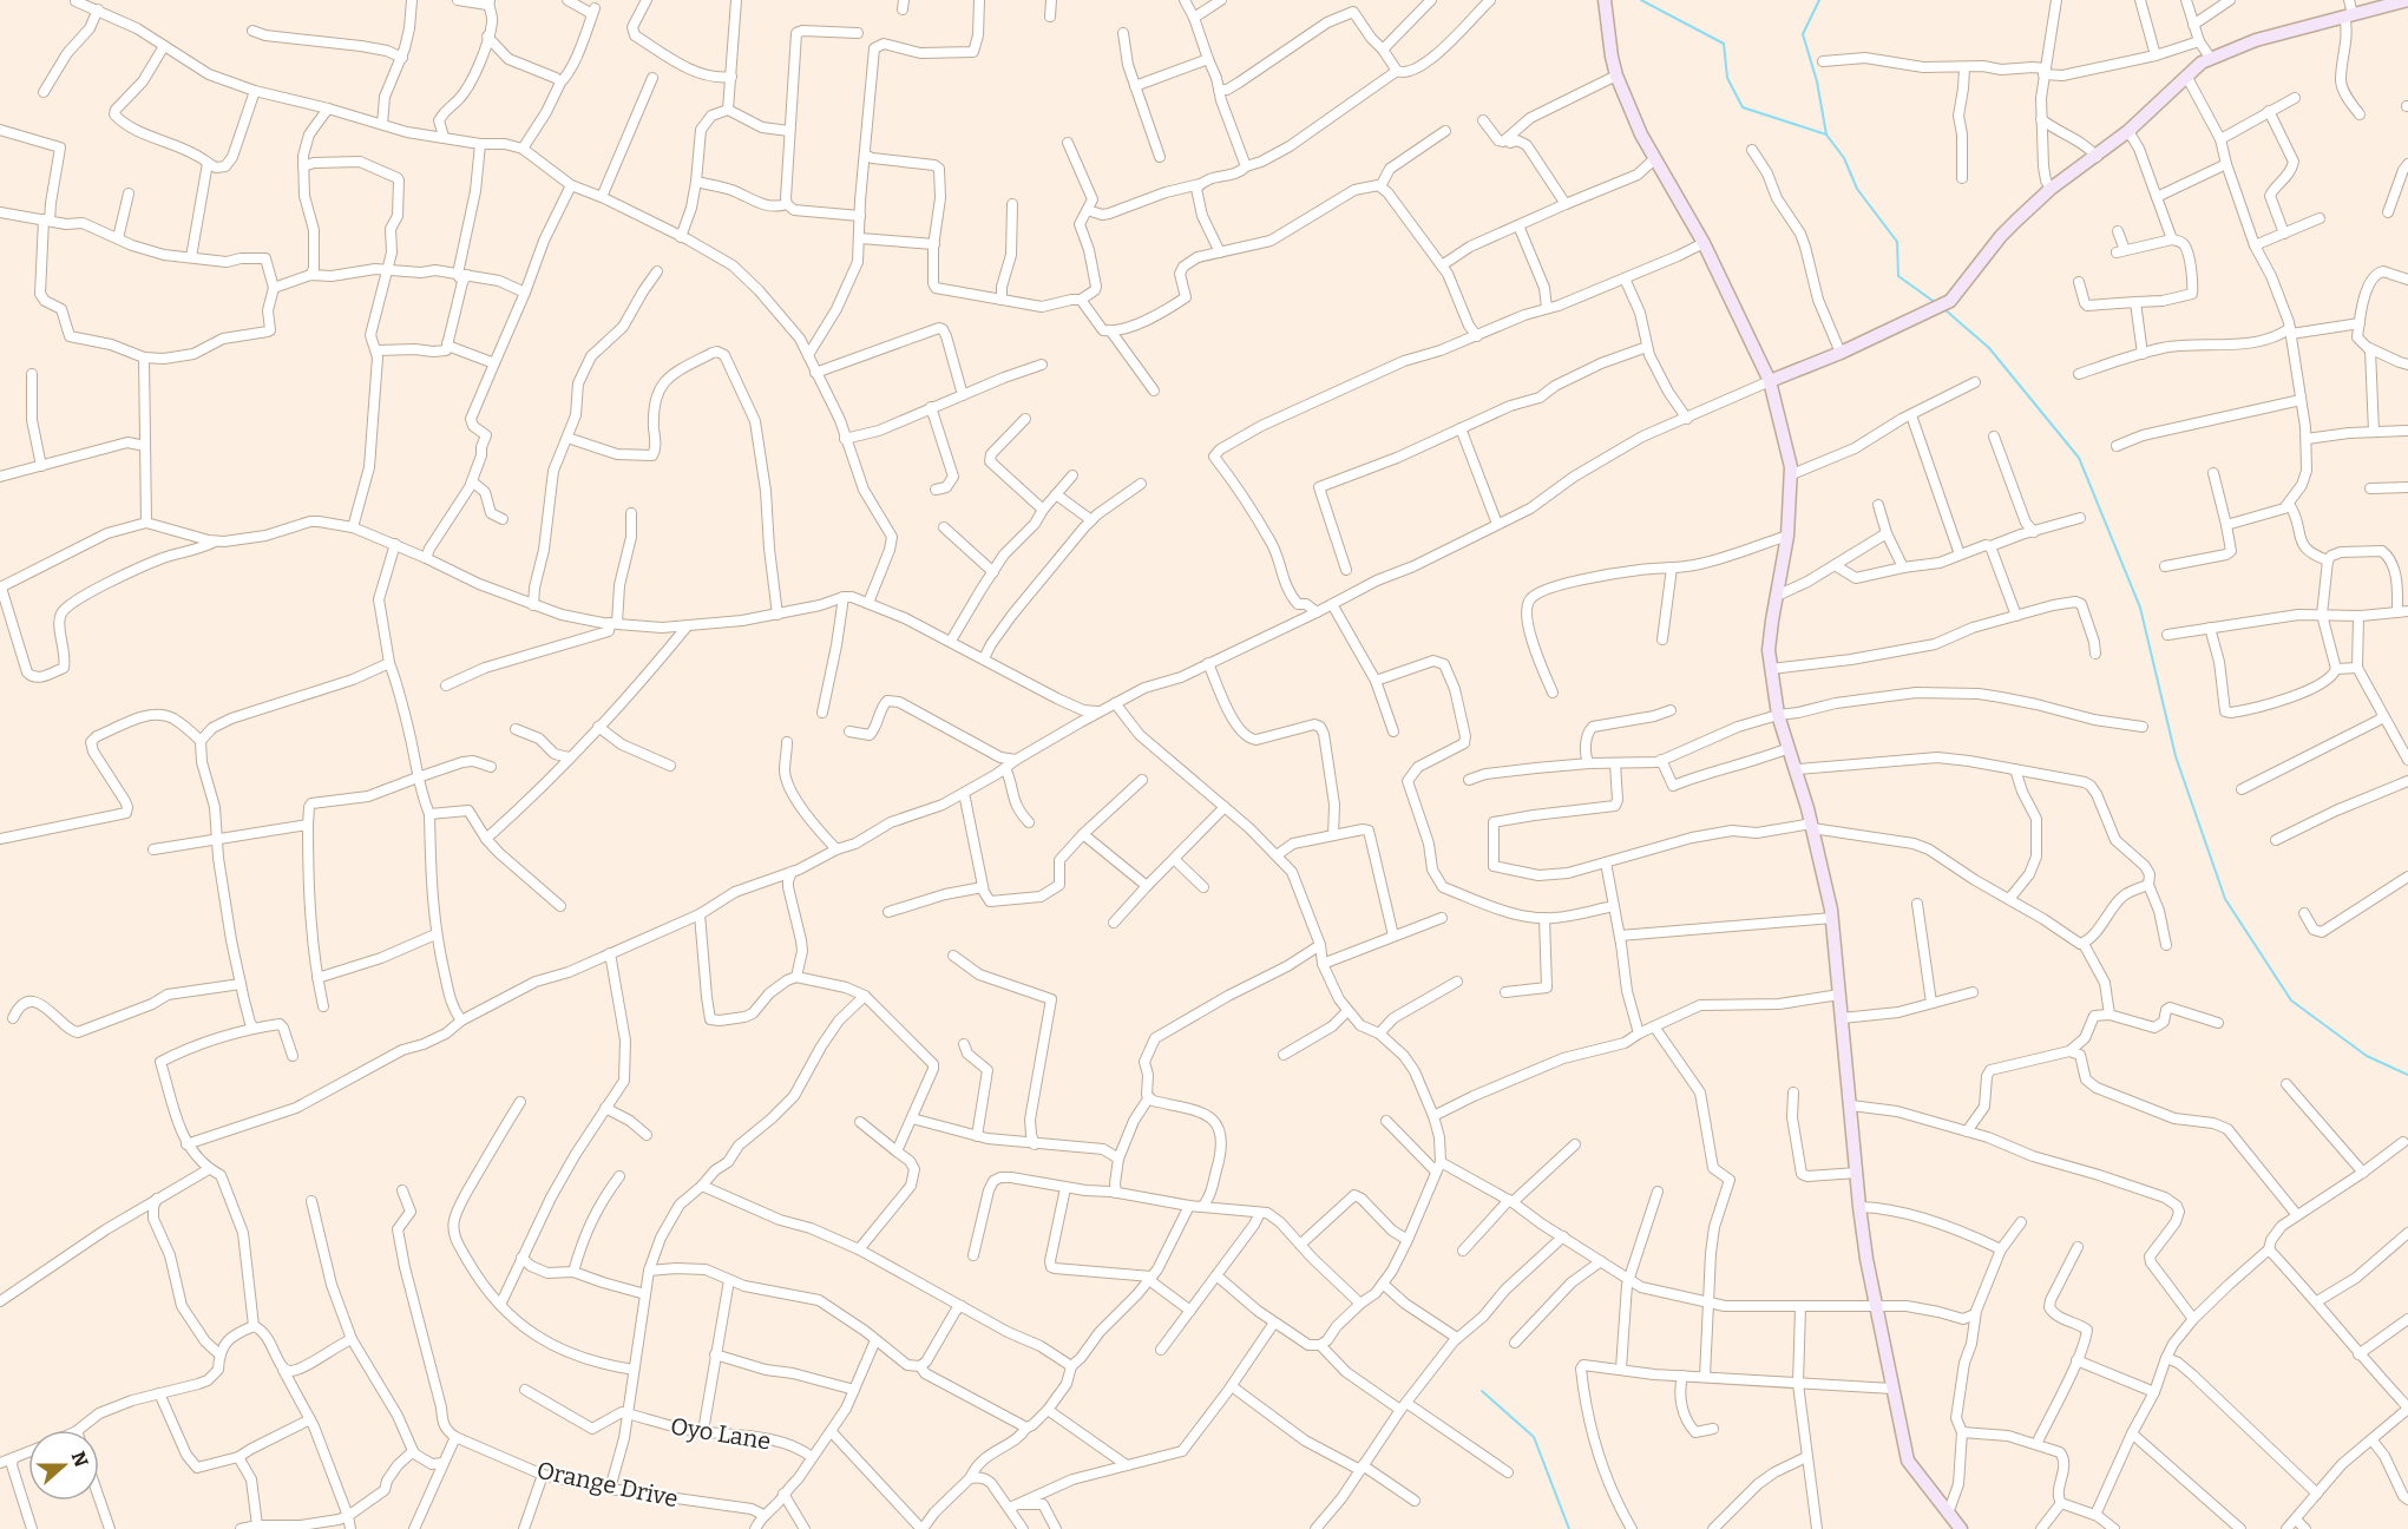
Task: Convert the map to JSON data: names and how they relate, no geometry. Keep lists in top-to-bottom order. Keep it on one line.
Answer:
{"streets":{"street":["Oyo Lane","Orange Drive"]},"north":"right"}
